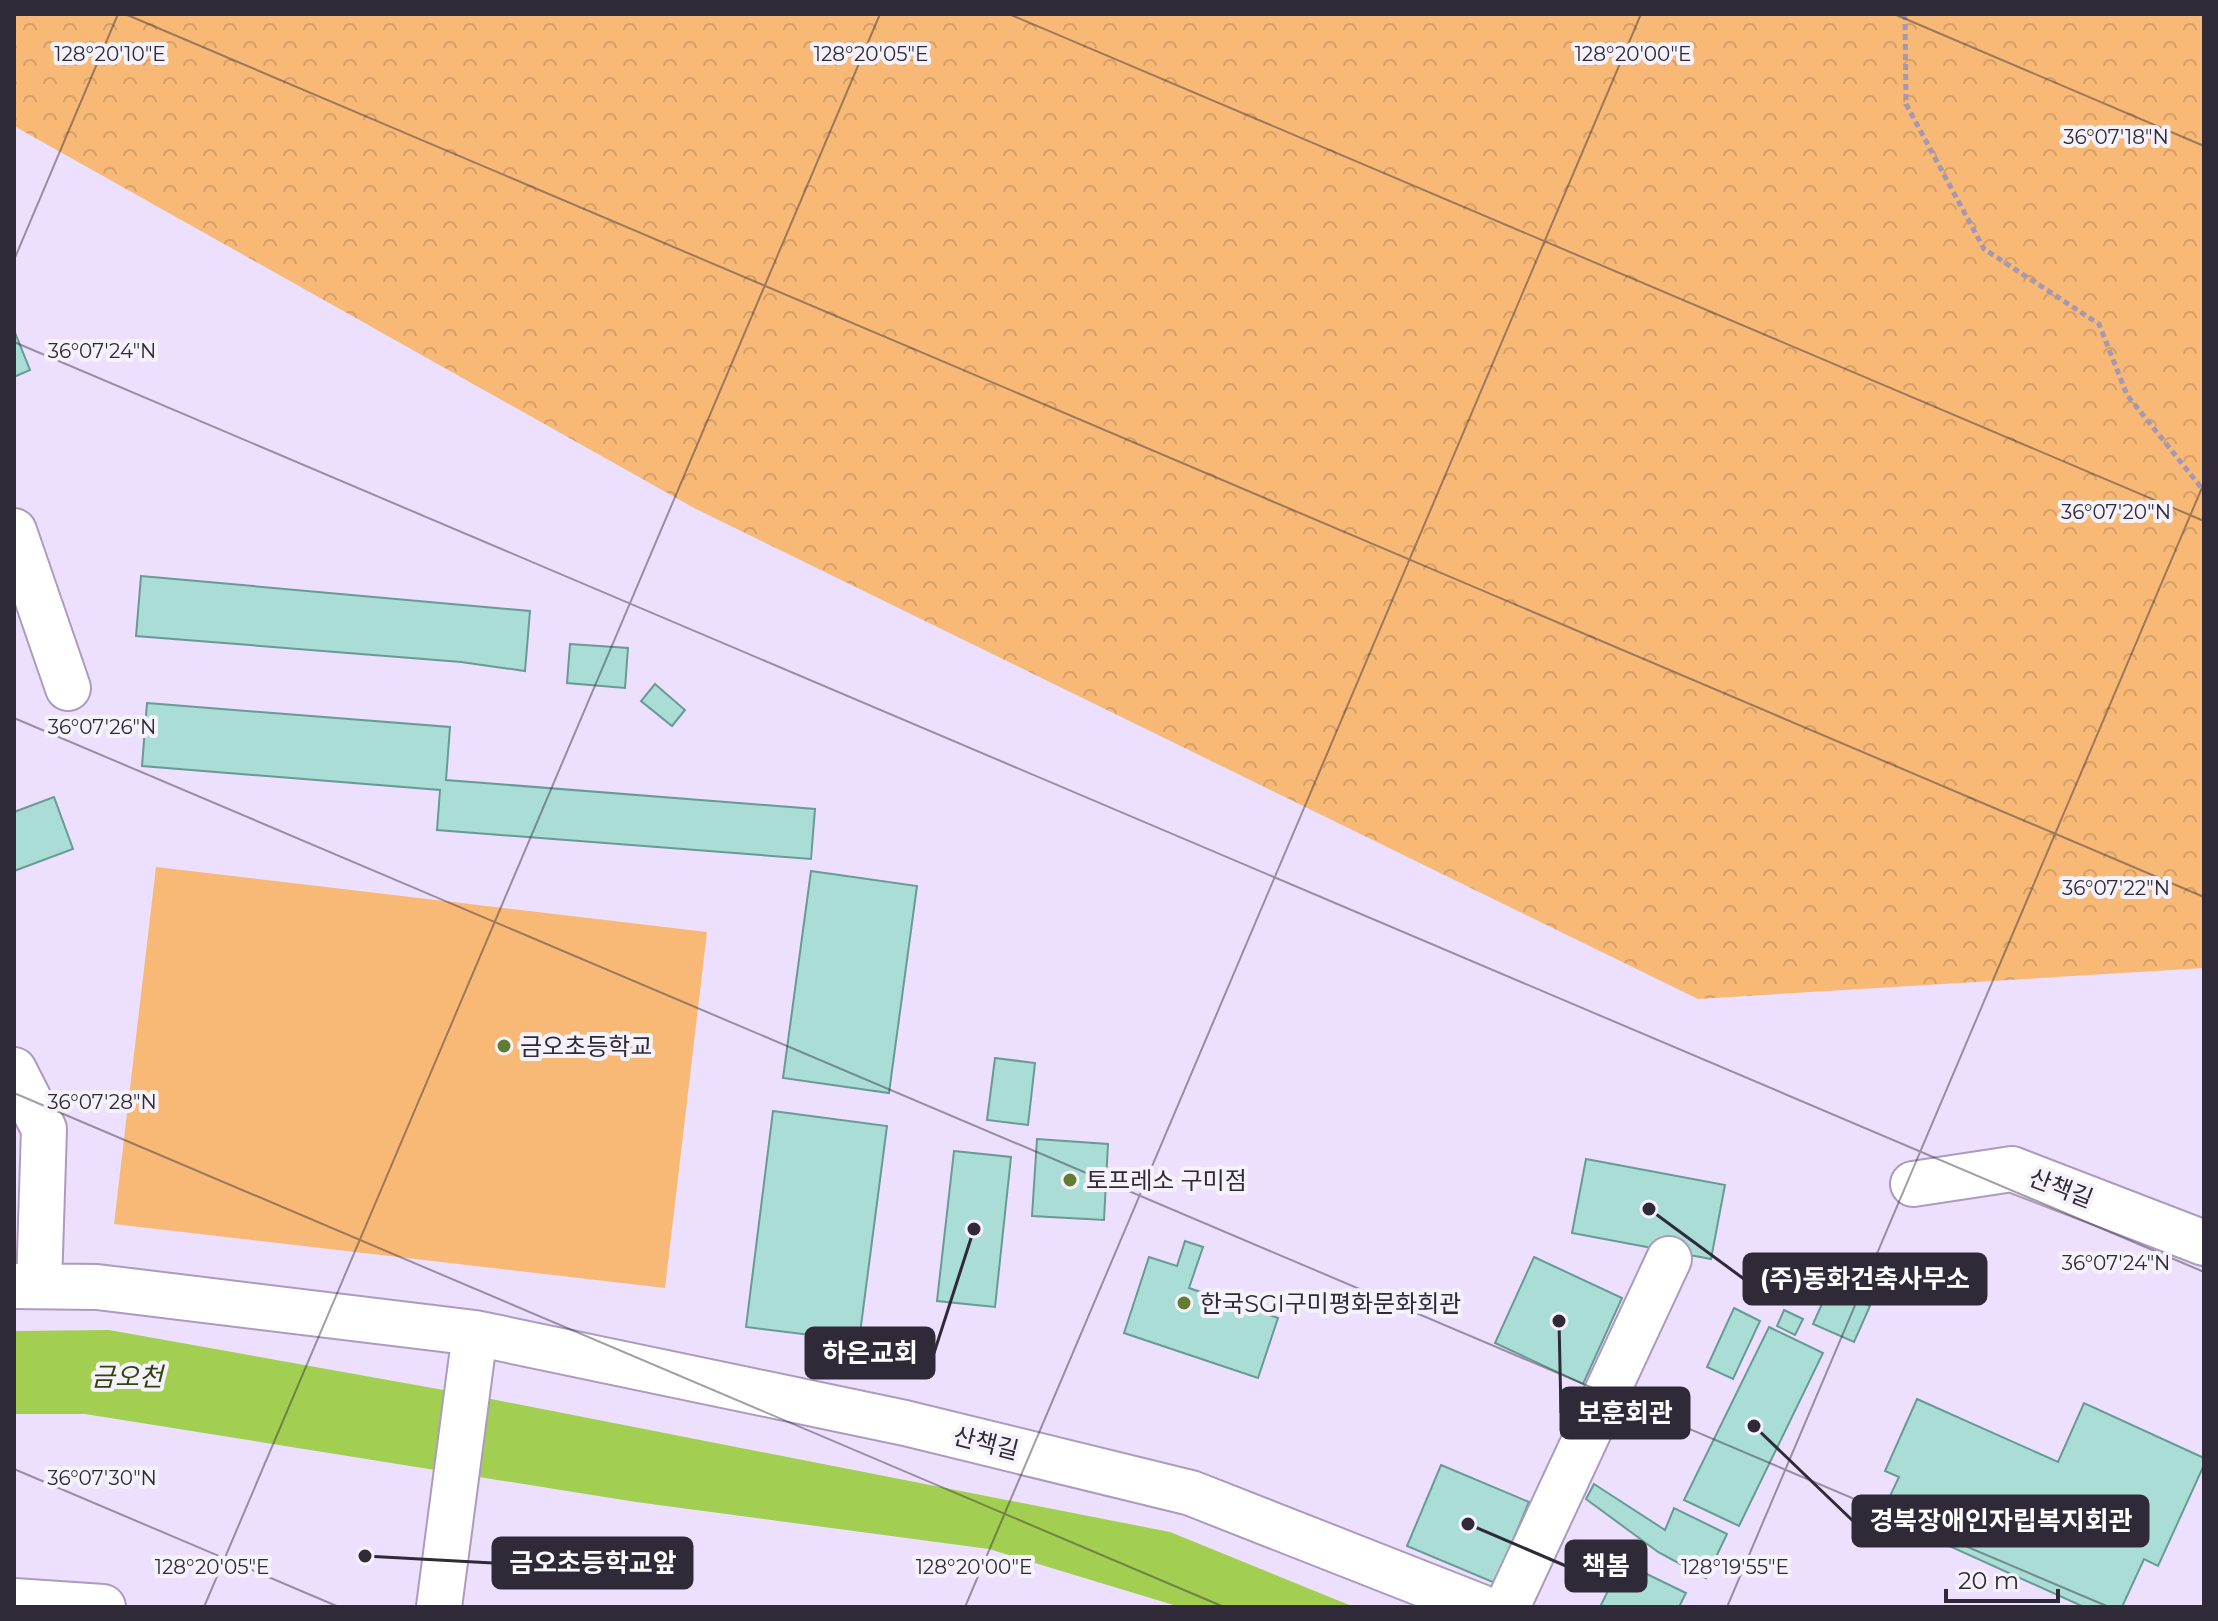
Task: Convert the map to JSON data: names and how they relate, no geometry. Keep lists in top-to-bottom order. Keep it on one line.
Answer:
{"streets":{"street":["산책길"]},"water":["금오천"],"places":["금오초등학교","토프레소 구미점","(주)동화건축사무소","하은교회","한국SGI구미평화문화회관","보훈회관","경북장애인자립복지회관","책봄","금오초등학교앞"],"scale_bar":"20 m","coordinates":["128°20'05\"E","128°20'00\"E","128°20'10\"E","36°07'18\"N","36°07'24\"N","36°07'20\"N","36°07'26\"N","36°07'22\"N","36°07'28\"N","36°07'30\"N","128°19'55\"E"]}
